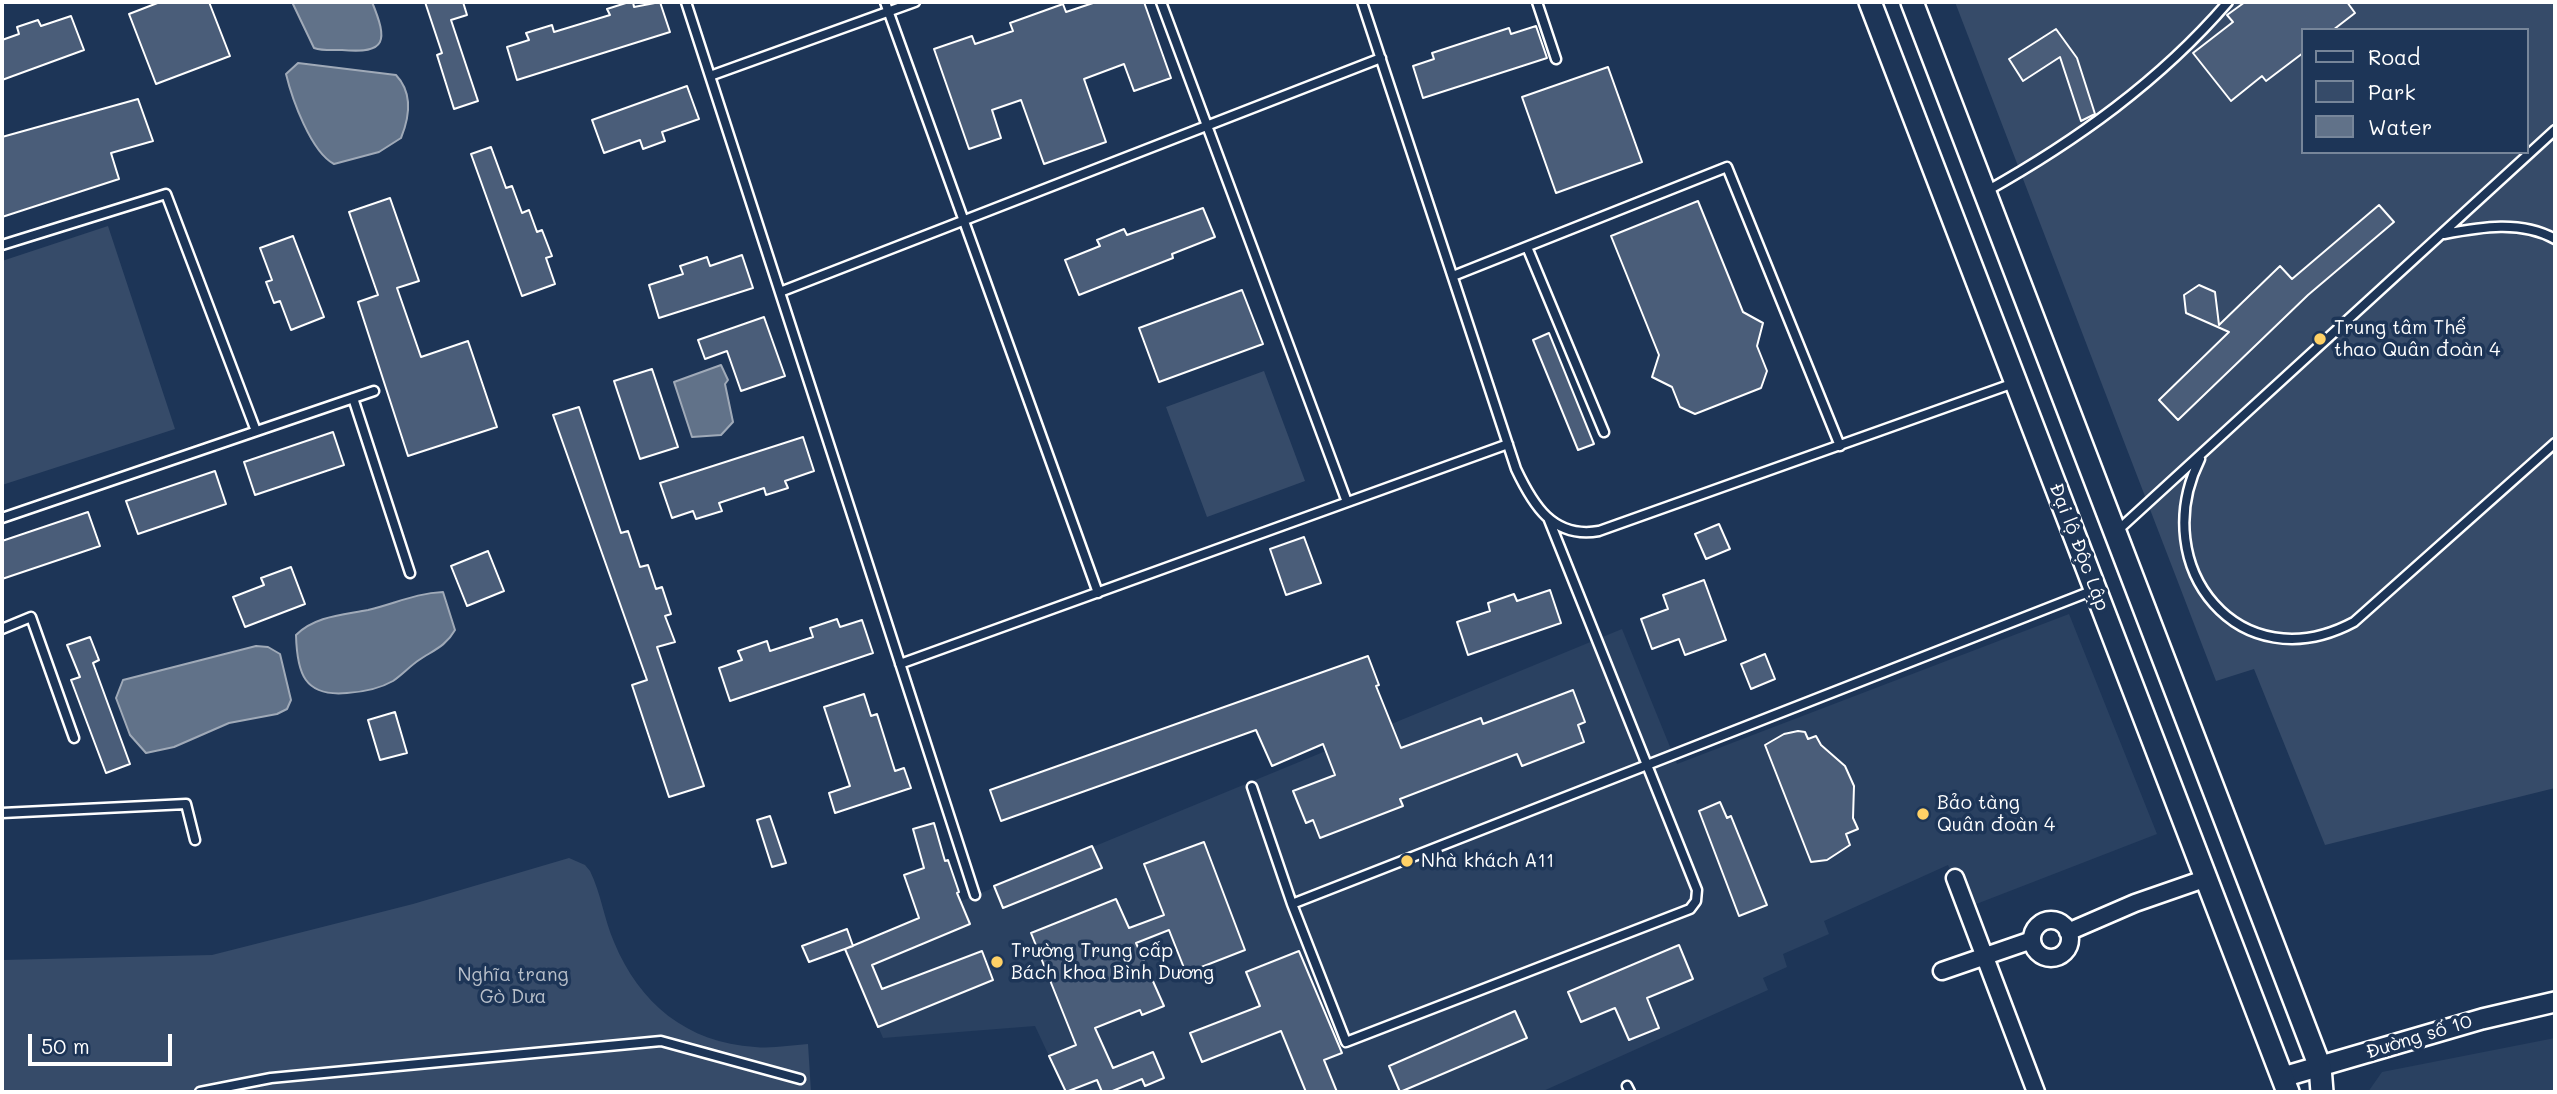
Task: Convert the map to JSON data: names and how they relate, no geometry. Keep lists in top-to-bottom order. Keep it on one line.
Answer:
{"streets":{"main road":["Đại lộ Độc Lập"],"street":["Đường số 10"]},"crossings":[["Đại lộ Độc Lập","Đường số 10"]],"parks":["Nghĩa trang Gò Dưa"],"places":["Trung tâm Thể thao Quân đoàn 4","Bảo tàng Quân đoàn 4","Nhà khách A11","Trường Trung cấp Bách khoa Bình Dương"],"legend":["Road","Park","Water"],"scale_bar":"50 m"}
